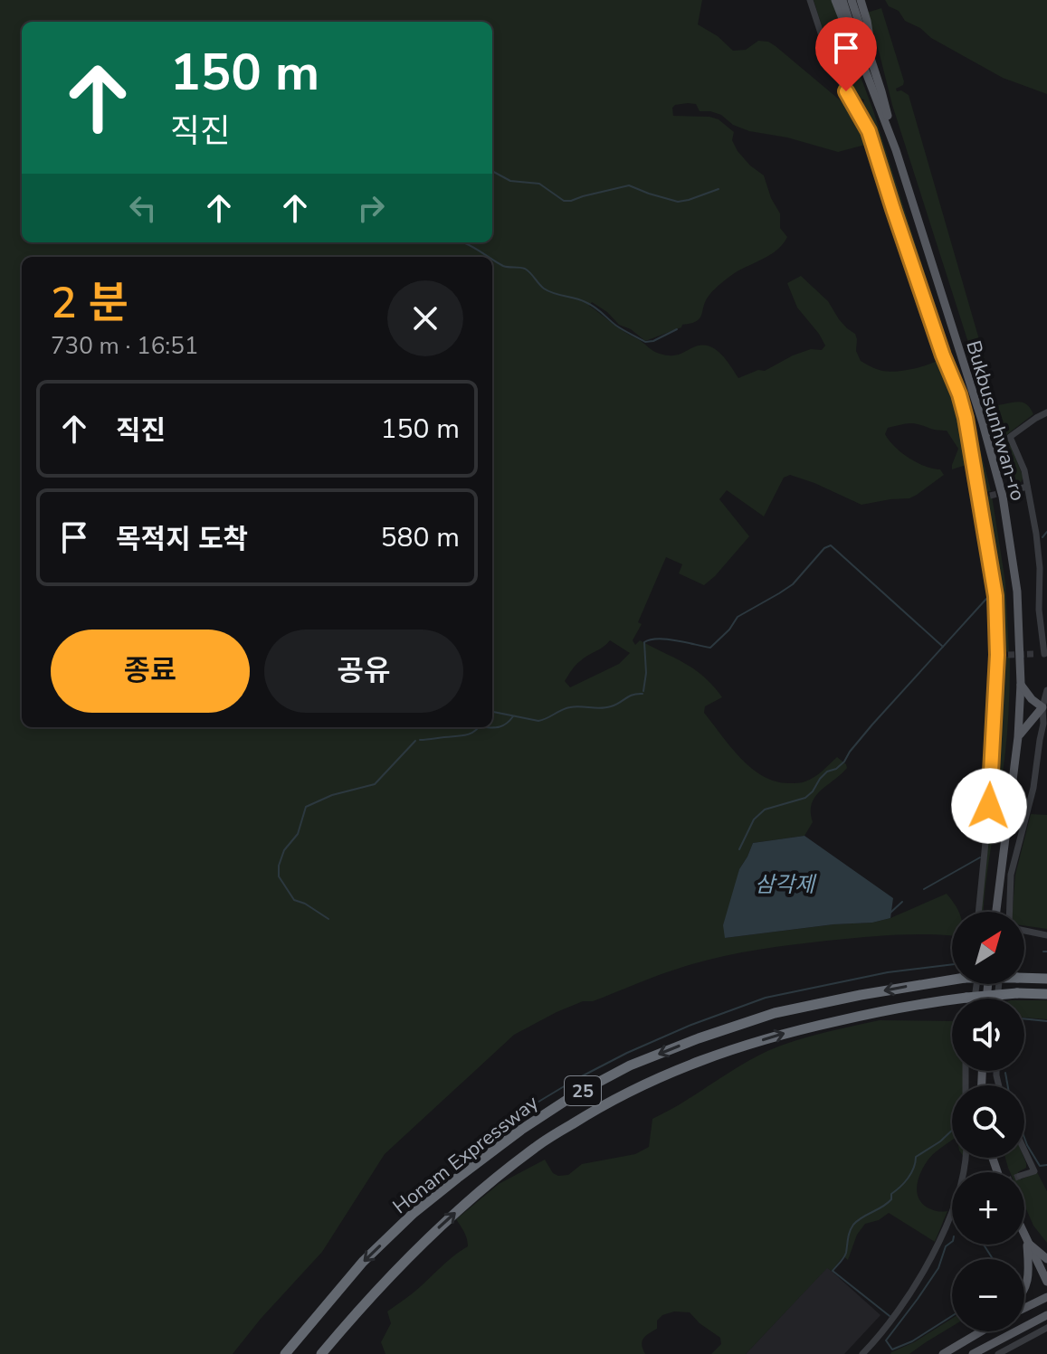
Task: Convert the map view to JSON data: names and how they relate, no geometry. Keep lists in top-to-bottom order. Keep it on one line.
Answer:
{"streets":{"highway":["25","Honam Expressway"],"main road":["Bukbusunhwan-ro"]},"water":["삼각제"],"north":"top right","page":{"turn":["150 m","직진"],"heading":["2 분","730 m · 16:51"],"list":[{"name":"직진","value":"150 m"},{"name":"목적지 도착","value":"580 m"}],"buttons":["종료","공유"],"map_buttons":["+","−"]}}
